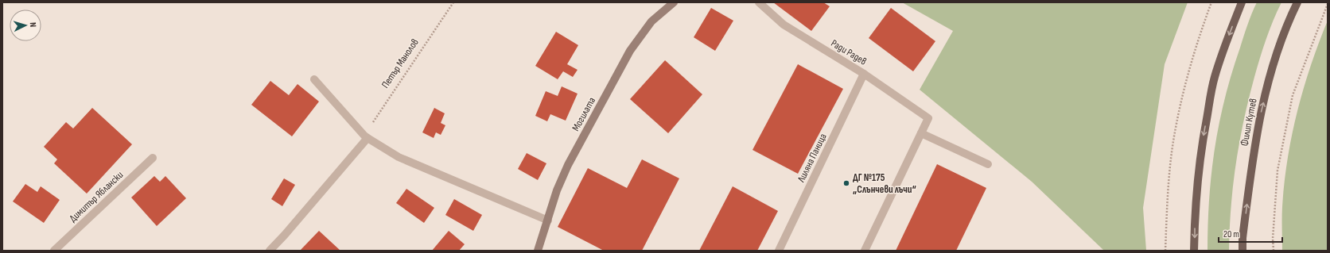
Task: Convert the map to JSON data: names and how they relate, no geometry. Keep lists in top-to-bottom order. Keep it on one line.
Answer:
{"streets":{"main road":["Филип Кутев"],"street":["Ради Радев","Могилата","Лиляна Паница","Димитър Яблански"],"path":["Петър Манолов"]},"crossings":[["Ради Радев","Лиляна Паница"]],"places":["ДГ №175 „Слънчеви лъчи“"],"scale_bar":"20 m","north":"right"}
